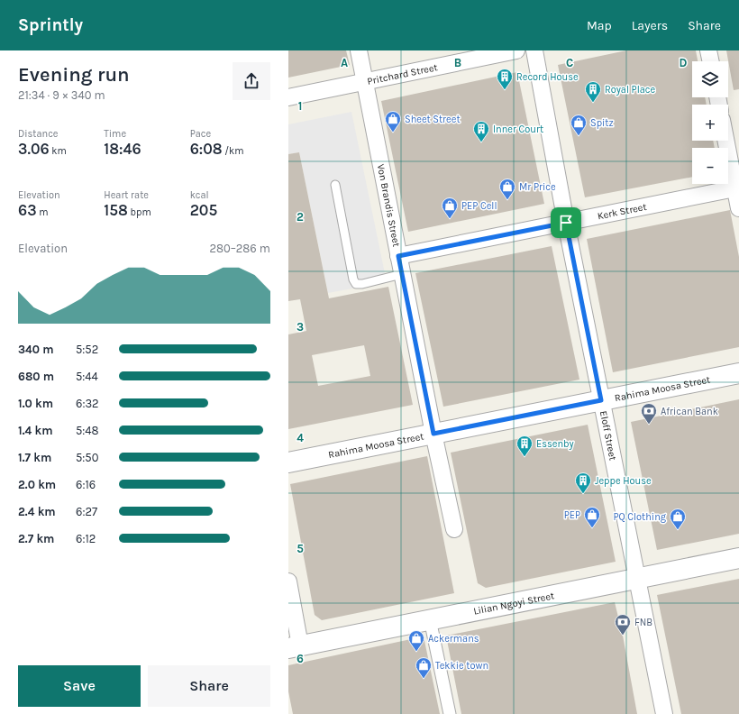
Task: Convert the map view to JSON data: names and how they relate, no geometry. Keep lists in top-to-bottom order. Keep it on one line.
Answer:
{"streets":{"street":["Pritchard Street","Von Brandis Street","Kerk Street","Rahima Moosa Street","Eloff Street","Lilian Ngoyi Street"]},"crossings":[["Pritchard Street","Von Brandis Street"],["Von Brandis Street","Kerk Street"],["Von Brandis Street","Rahima Moosa Street"],["Kerk Street","Eloff Street"],["Rahima Moosa Street","Eloff Street"],["Eloff Street","Lilian Ngoyi Street"]],"places":{"building":["Record House","Royal Place","Inner Court","Essenby","Jeppe House"],"shop":["Sheet Street","Spitz","Mr Price","PEP Cell","PEP","PQ Clothing","Ackermans","Tekkie town"],"bank":["African Bank","FNB"]},"page":{"header":"Sprintly","nav":["Map","Layers","Share"],"heading":["Evening run","21:34 · 9 × 340 m"],"map_buttons":["+","−"],"stats":[["Distance","3.06 km"],["Time","18:46"],["Pace","6:08 /km"],["Elevation","63 m"],["Heart rate","158 bpm"],["kcal","205"]],"chart":["Elevation","280–286 m"],"list":[{"name":"340 m","note":"5:52"},{"name":"680 m","note":"5:44"},{"name":"1.0 km","note":"6:32"},{"name":"1.4 km","note":"5:48"},{"name":"1.7 km","note":"5:50"},{"name":"2.0 km","note":"6:16"},{"name":"2.4 km","note":"6:27"},{"name":"2.7 km","note":"6:12"}],"buttons":["Save","Share"]},"grid":{"columns":["A","B","C","D"],"rows":["1","2","3","4","5","6"]}}
